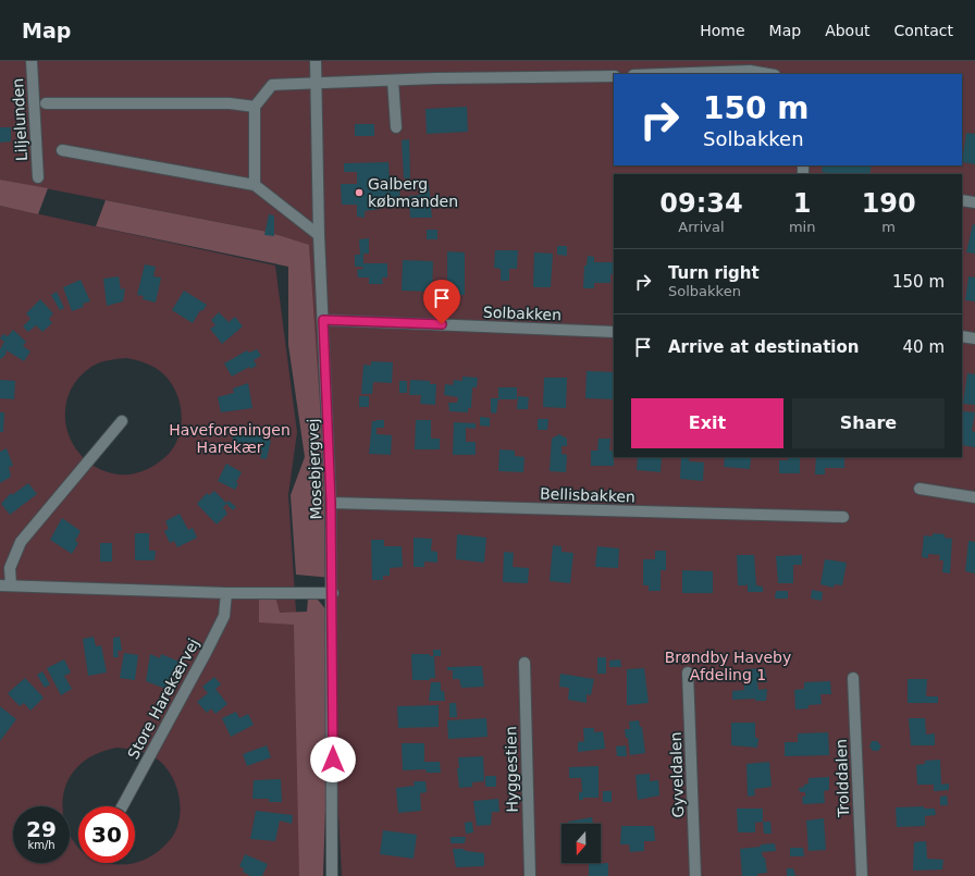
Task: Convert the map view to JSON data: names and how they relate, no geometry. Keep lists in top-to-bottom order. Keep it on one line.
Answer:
{"streets":{"street":["Liljelunden","Solbakken","Mosebjergvej","Bellisbakken","Store Harekærvej","Hyggestien","Gyveldalen","Trolddalen"]},"crossings":[["Solbakken","Mosebjergvej"],["Mosebjergvej","Bellisbakken"]],"parks":["Haveforeningen Harekær","Brøndby Haveby Afdeling 1"],"places":["Galberg købmanden"],"north":"bottom","page":{"header":"Map","nav":["Home","Map","About","Contact"],"turn":["150 m","Solbakken"],"eta":["09:34","Arrival","1","min","190","m"],"list":[{"name":"Turn right","note":"Solbakken","value":"150 m"},{"name":"Arrive at destination","value":"40 m"}],"buttons":["Exit","Share"],"speed":"29 km/h","limit":"30"}}
